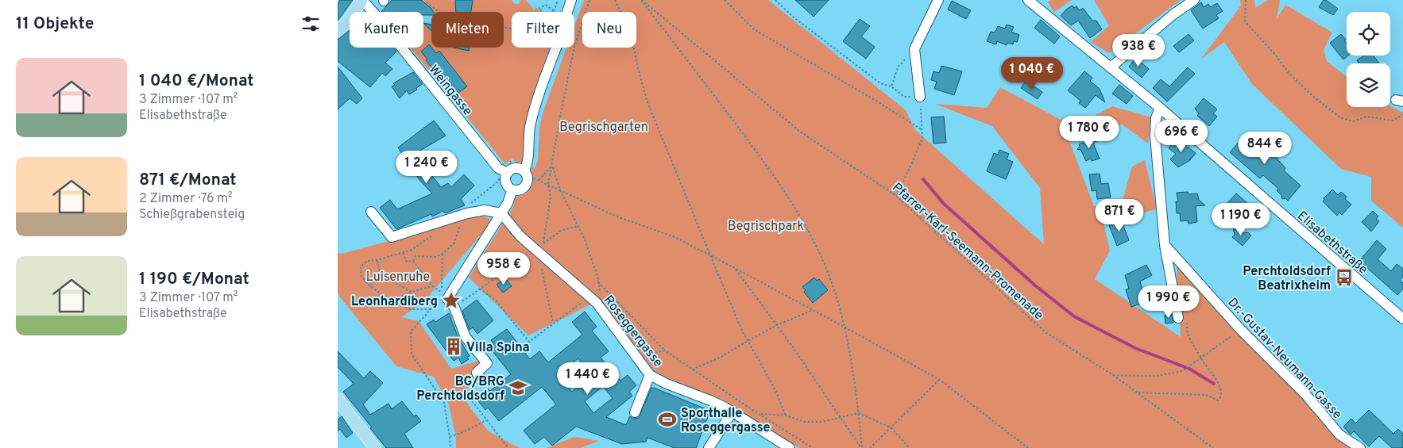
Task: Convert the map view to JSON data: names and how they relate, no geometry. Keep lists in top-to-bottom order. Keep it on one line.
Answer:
{"streets":{"street":["Weingasse","Elisabethstraße","Roseggergasse","Dr.-Gustav-Neumann-Gasse"],"path":["Pfarrer-Karl-Seemann-Promenade"]},"parks":["Begrischgarten","Begrischpark","Luisenruhe"],"places":{"bus stop":["Perchtoldsdorf Beatrixheim"],"place":["Leonhardiberg"],"building":["Villa Spina"],"school or university":["BG/BRG Perchtoldsdorf"],"sports":["Sporthalle Roseggergasse"]},"page":{"heading":"11 Objekte","chip":["Kaufen","Mieten","Filter","Neu"],"price":["938 €","1 040 €","1 780 €","696 €","844 €","1 240 €","871 €","1 190 €","958 €","1 990 €","1 440 €"],"list":[{"name":"1 040 €/Monat","note":"3 Zimmer · 107 m² · Elisabethstraße"},{"name":"871 €/Monat","note":"2 Zimmer · 76 m² · Schießgrabensteig"},{"name":"1 190 €/Monat","note":"3 Zimmer · 107 m² · Elisabethstraße"}]}}
